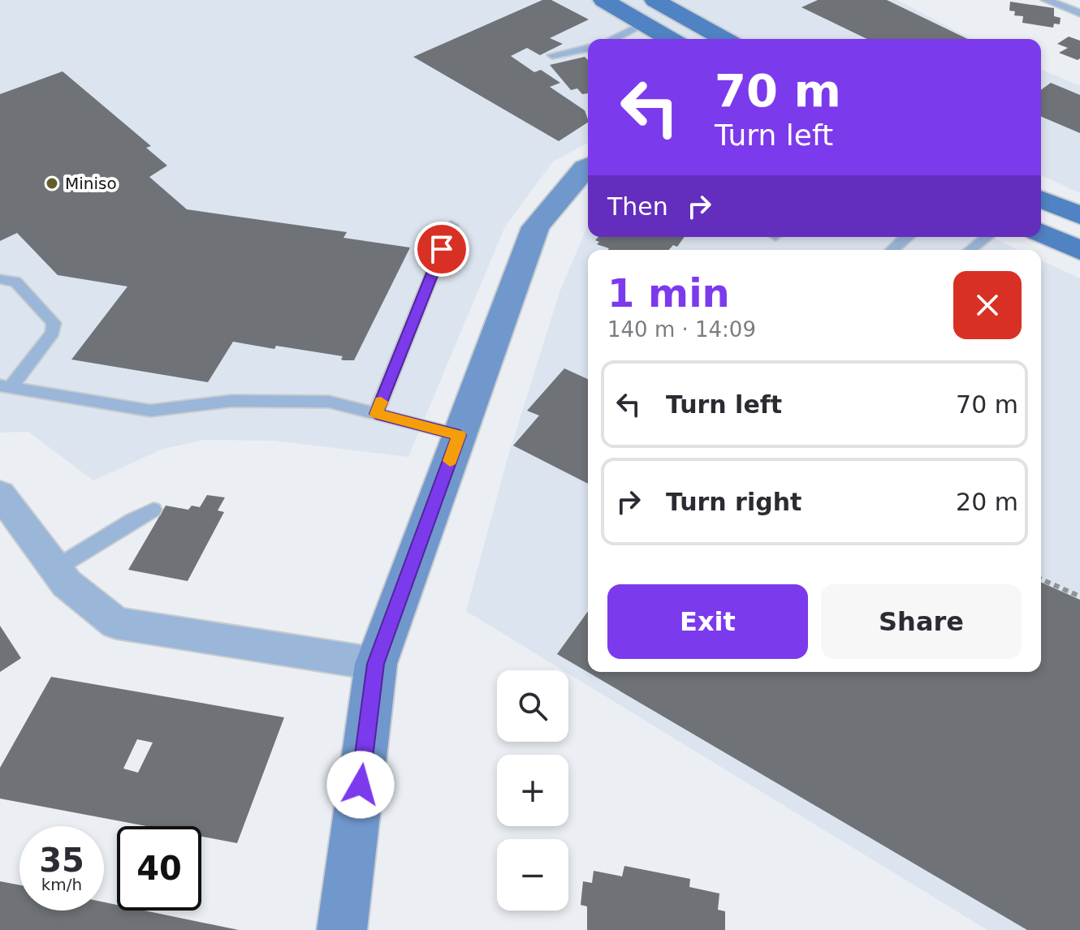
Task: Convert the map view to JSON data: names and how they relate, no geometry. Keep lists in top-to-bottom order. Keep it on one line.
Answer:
{"places":["Miniso"],"page":{"turn":["70 m","Turn left"],"then":"Then","heading":["1 min","140 m · 14:09"],"list":[{"name":"Turn left","value":"70 m"},{"name":"Turn right","value":"20 m"}],"buttons":["Exit","Share"],"map_buttons":["+","−"],"speed":"35 km/h","limit":"40"}}
